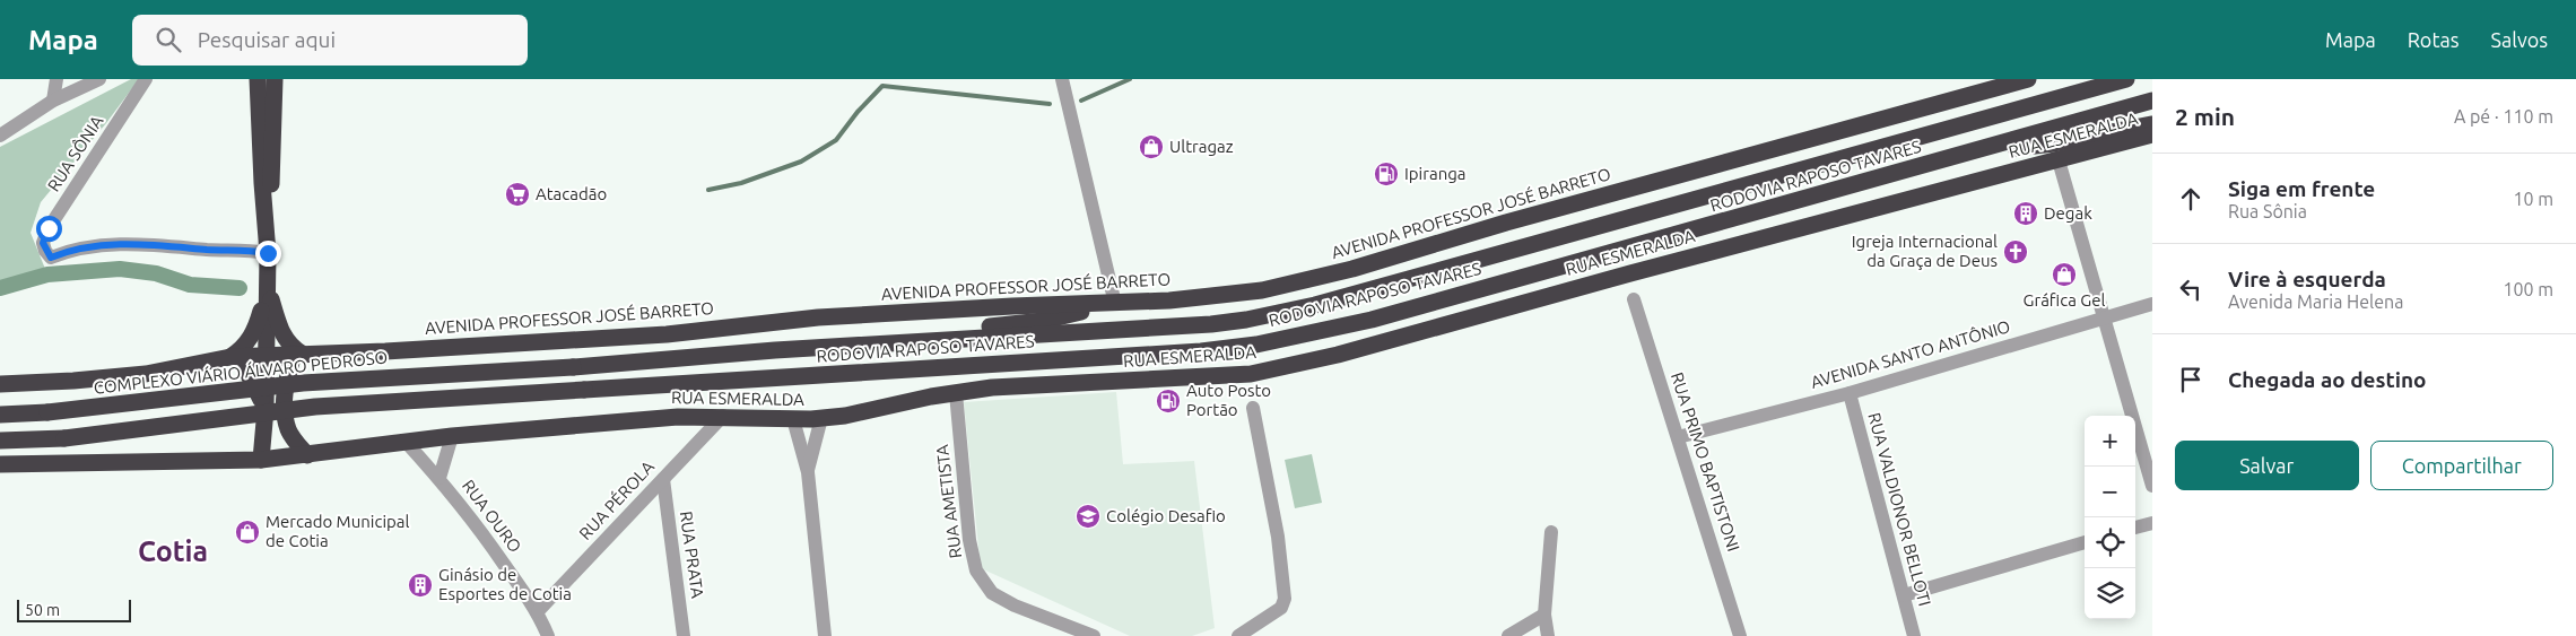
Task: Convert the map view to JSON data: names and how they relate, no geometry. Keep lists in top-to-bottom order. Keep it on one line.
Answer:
{"streets":{"highway":["RUA ESMERALDA","RODOVIA RAPOSO TAVARES","AVENIDA PROFESSOR JOSÉ BARRETO","COMPLEXO VIÁRIO ÁLVARO PEDROSO"],"street":["RUA SÔNIA","AVENIDA SANTO ANTÔNIO","RUA PRIMO BAPTISTONI","RUA PÉROLA","RUA AMETISTA","RUA VALDIONOR BELLOTI","RUA OURO","RUA PRATA"]},"crossings":[["RUA ESMERALDA","RUA PÉROLA"],["RUA ESMERALDA","RUA AMETISTA"],["RUA ESMERALDA","RUA OURO"],["RODOVIA RAPOSO TAVARES","COMPLEXO VIÁRIO ÁLVARO PEDROSO"],["AVENIDA SANTO ANTÔNIO","RUA PRIMO BAPTISTONI"],["AVENIDA SANTO ANTÔNIO","RUA VALDIONOR BELLOTI"],["RUA PÉROLA","RUA OURO"],["RUA PÉROLA","RUA PRATA"]],"districts":["Cotia"],"places":{"shop":["Ultragaz","Gráfica Gel","Mercado Municipal de Cotia"],"fuel station":["Ipiranga","Auto Posto Portão"],"supermarket":["Atacadão"],"building":["Degak","Ginásio de Esportes de Cotia"],"church":["Igreja Internacional da Graça de Deus"],"school or university":["Colégio Desafio"]},"scale_bar":"50 m","page":{"header":"Mapa","search":"Pesquisar aqui","nav":["Mapa","Rotas","Salvos"],"heading":["2 min","A pé · 110 m"],"list":[["Siga em frente","Rua Sônia","10 m"],["Vire à esquerda","Avenida Maria Helena","100 m"],"Chegada ao destino"],"map_buttons":["+","−"],"buttons":["Salvar","Compartilhar"],"scale":"50 m"}}
